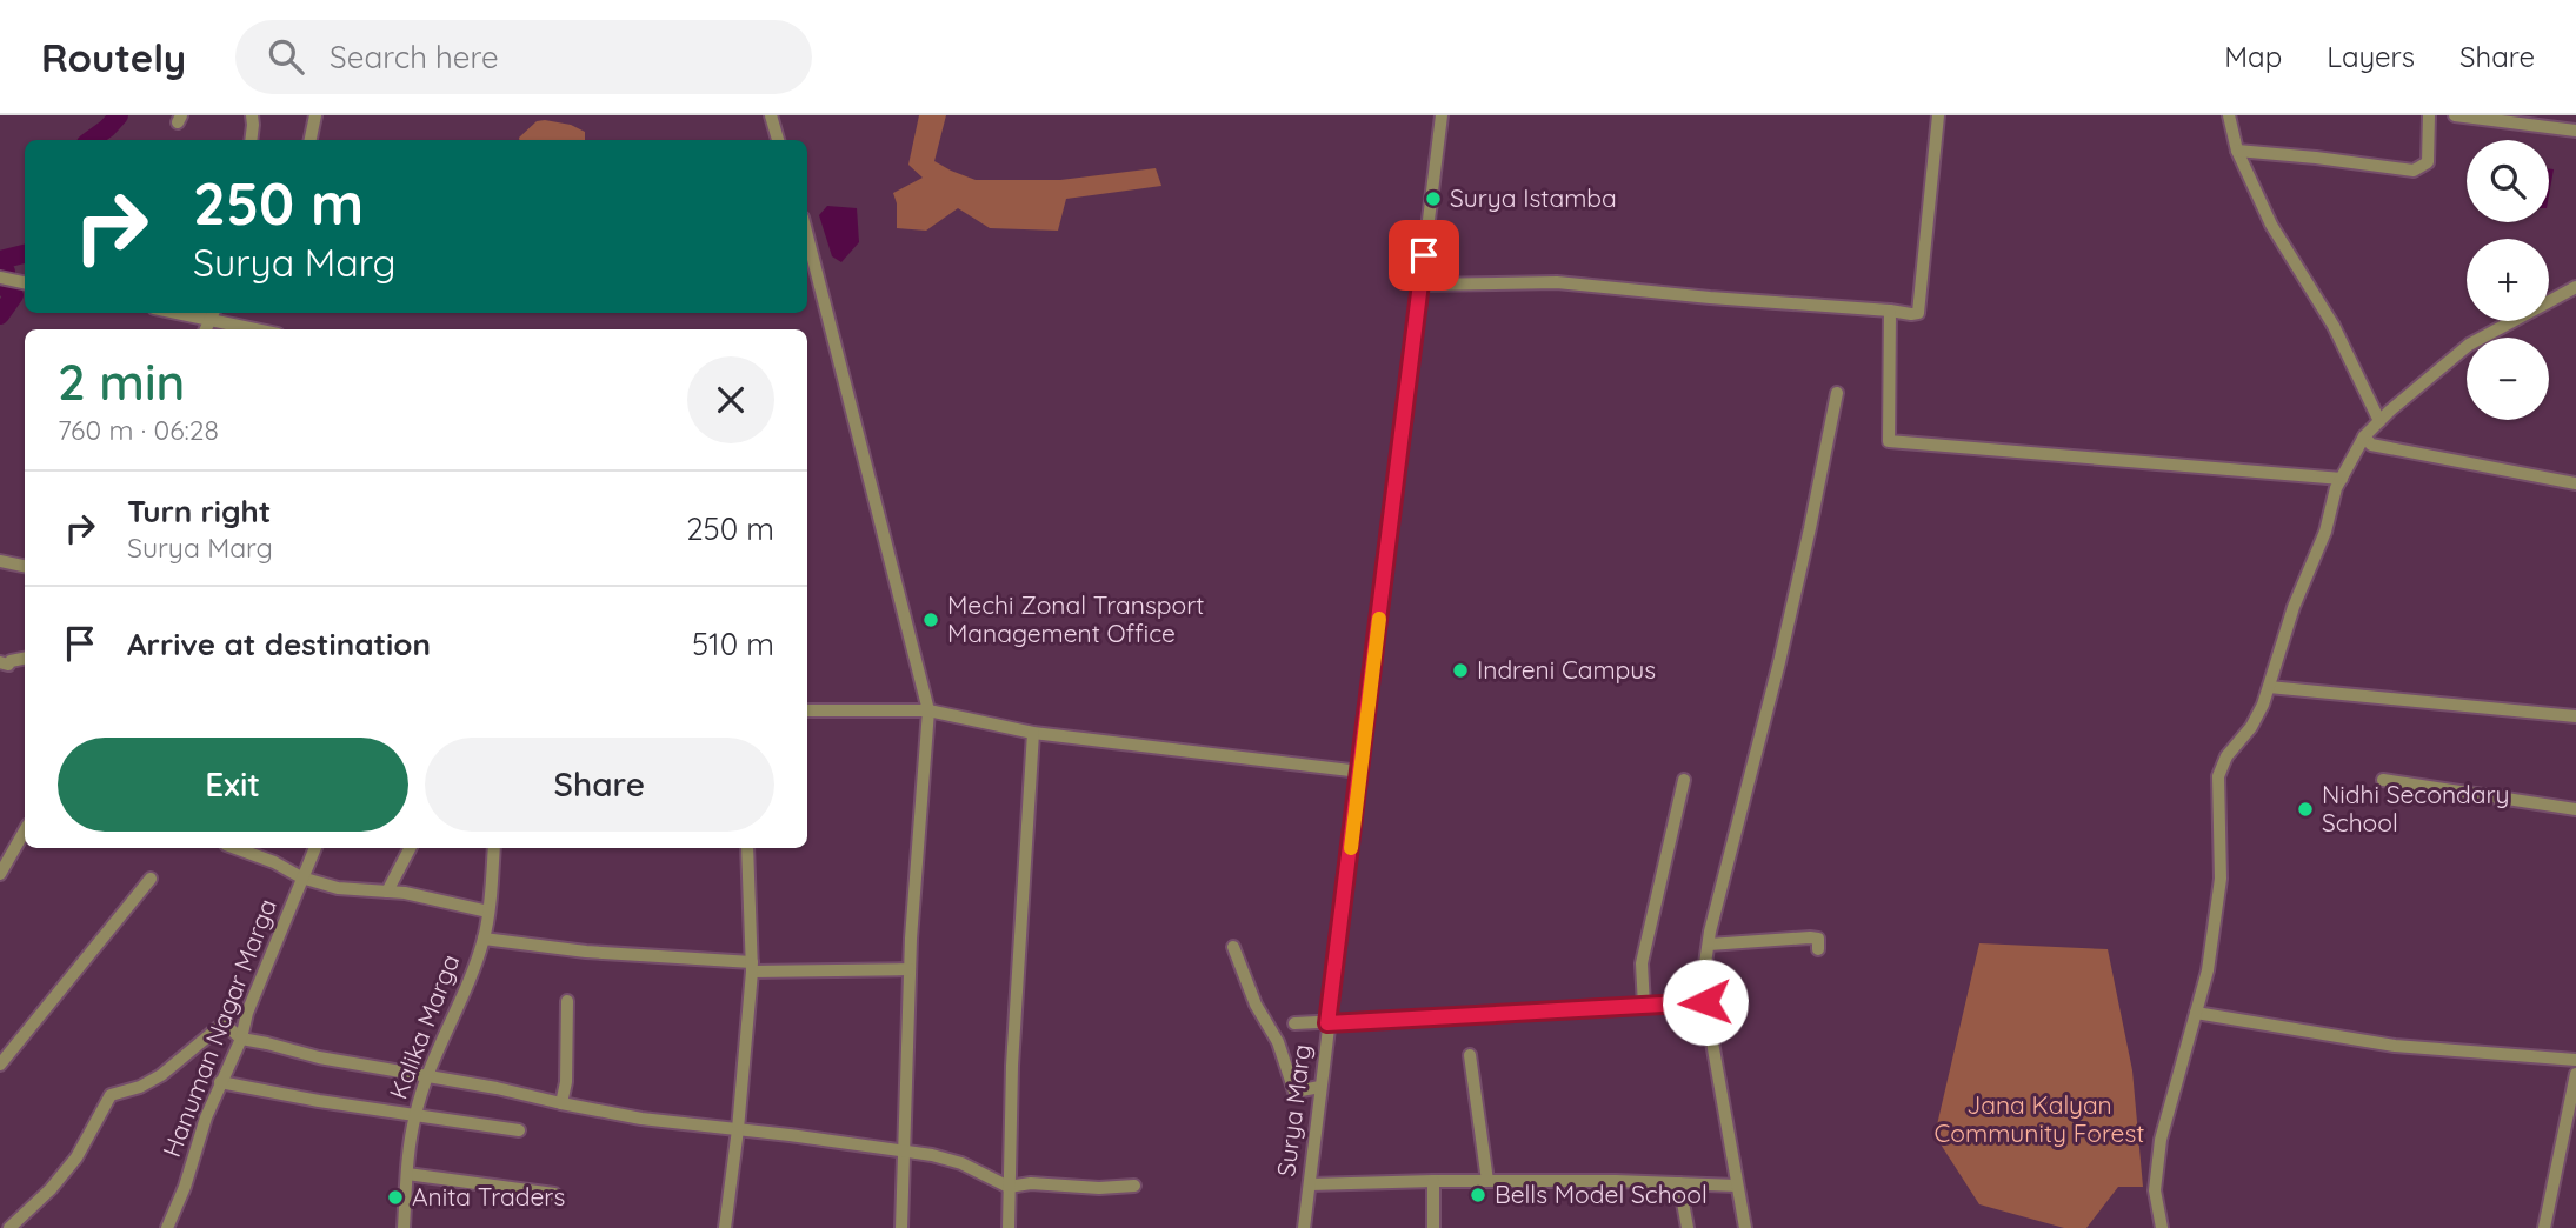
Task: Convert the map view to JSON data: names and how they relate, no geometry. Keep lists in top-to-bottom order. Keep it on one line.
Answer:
{"streets":{"street":["Kalika Marga","Hanuman Nagar Marga","Surya Marg"]},"parks":["Jana Kalyan Community Forest"],"places":["Surya Istamba","Mechi Zonal Transport Management Office","Indreni Campus","Nidhi Secondary School","Bells Model School","Anita Traders"],"page":{"header":"Routely","search":"Search here","nav":["Map","Layers","Share"],"map_buttons":["+","−"],"turn":["250 m","Surya Marg"],"heading":["2 min","760 m · 06:28"],"list":[{"name":"Turn right","note":"Surya Marg","value":"250 m"},{"name":"Arrive at destination","value":"510 m"}],"buttons":["Exit","Share"]}}
